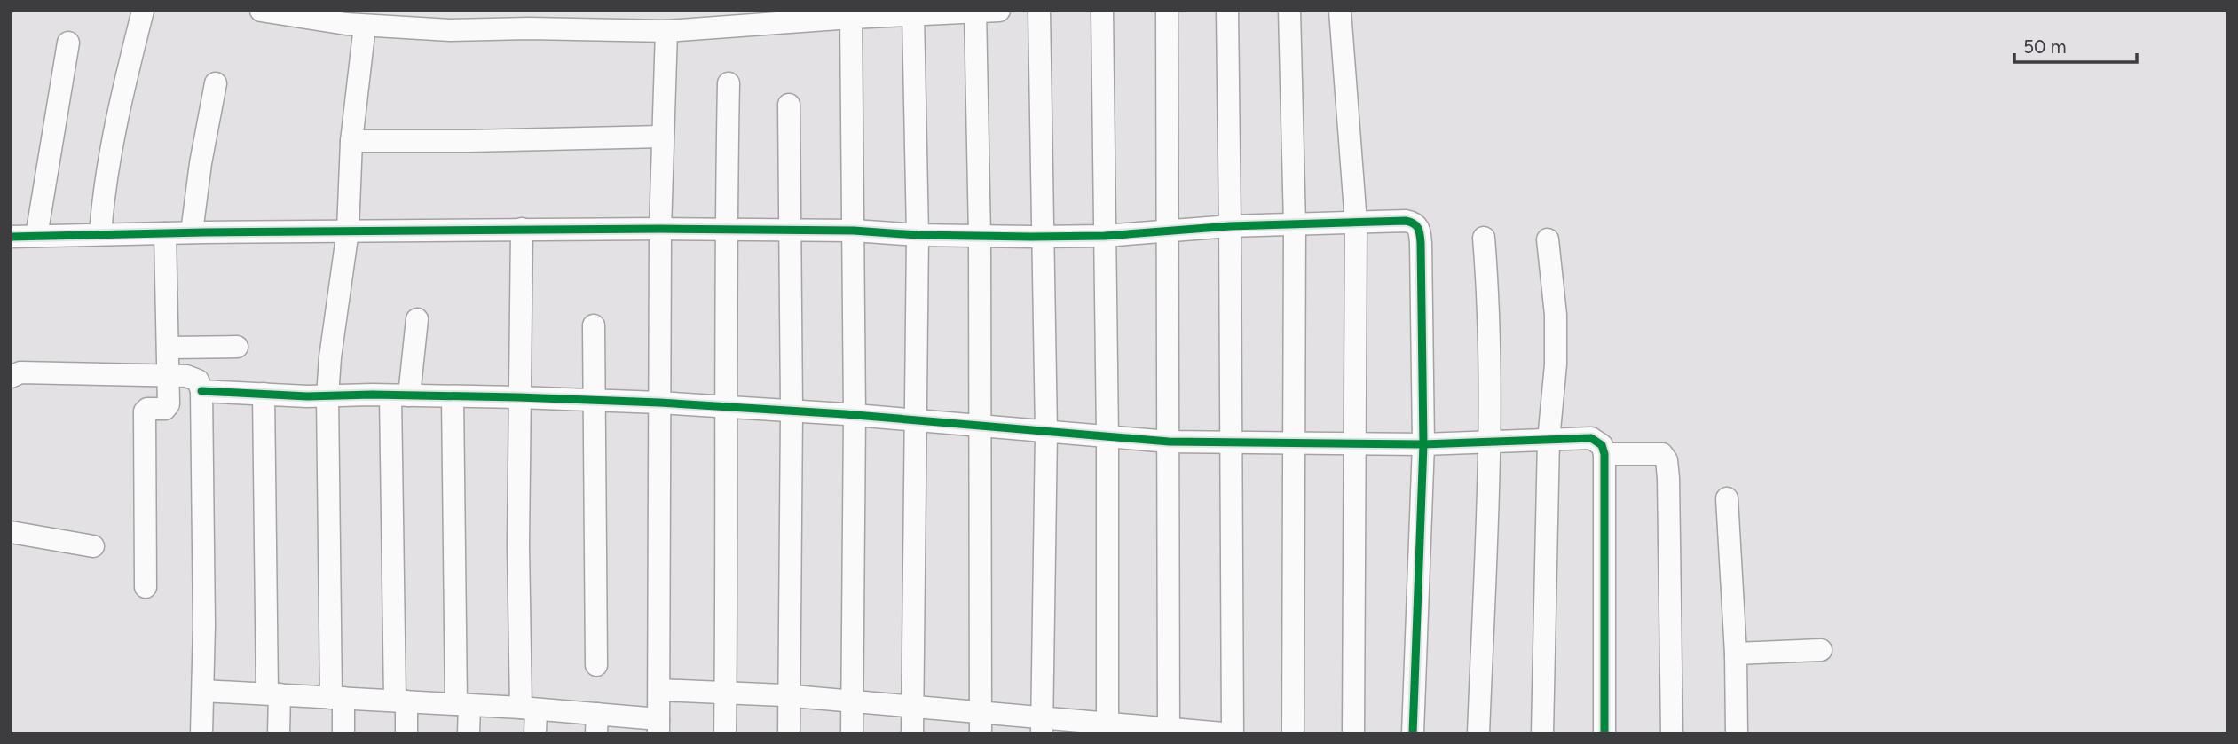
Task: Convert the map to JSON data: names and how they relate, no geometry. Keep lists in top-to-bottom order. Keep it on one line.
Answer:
{"scale_bar":"50 m"}
